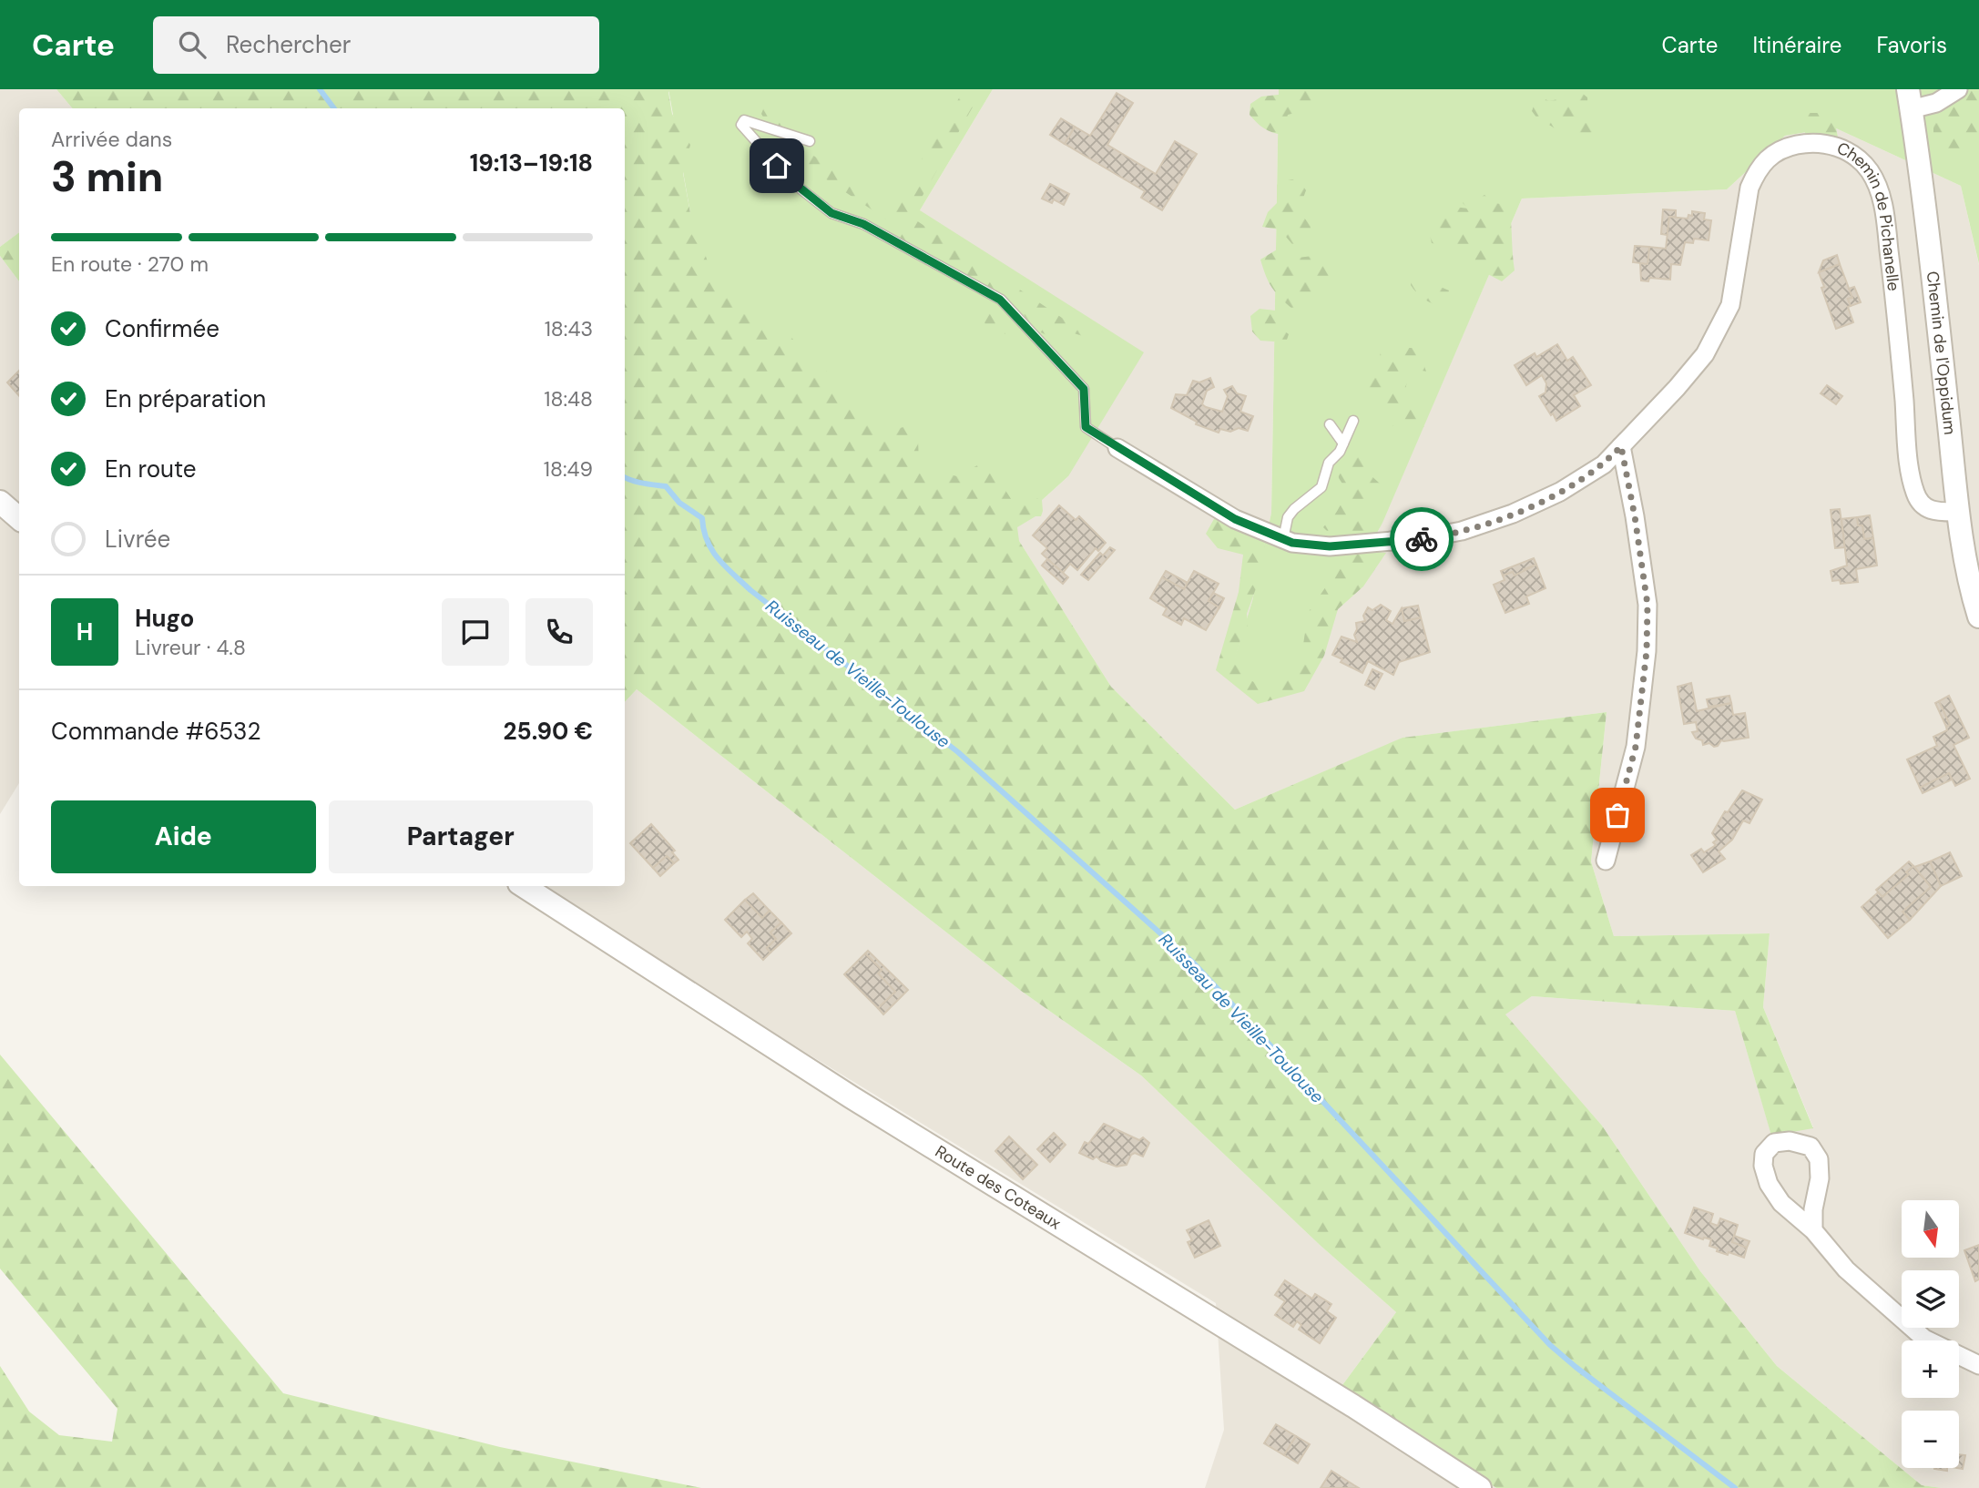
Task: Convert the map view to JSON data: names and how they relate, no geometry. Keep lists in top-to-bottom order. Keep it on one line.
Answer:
{"streets":{"street":["Chemin de Pichanelle","Chemin de l'Oppidum","Route des Coteaux"]},"crossings":[["Chemin de Pichanelle","Chemin de l'Oppidum"]],"water":["Ruisseau de Vieille-Toulouse"],"north":"bottom","page":{"header":"Carte","search":"Rechercher","nav":["Carte","Itinéraire","Favoris"],"heading":["3 min","Arrivée dans","19:13–19:18"],"panel":["Hugo","Livreur · 4.8","Commande #6532","25.90 €"],"bar":"En route · 270 m","list":[["Confirmée","18:43"],["En préparation","18:48"],["En route","18:49"],"Livrée"],"round":"H","buttons":["Aide","Partager"],"map_buttons":["+","−"]}}
